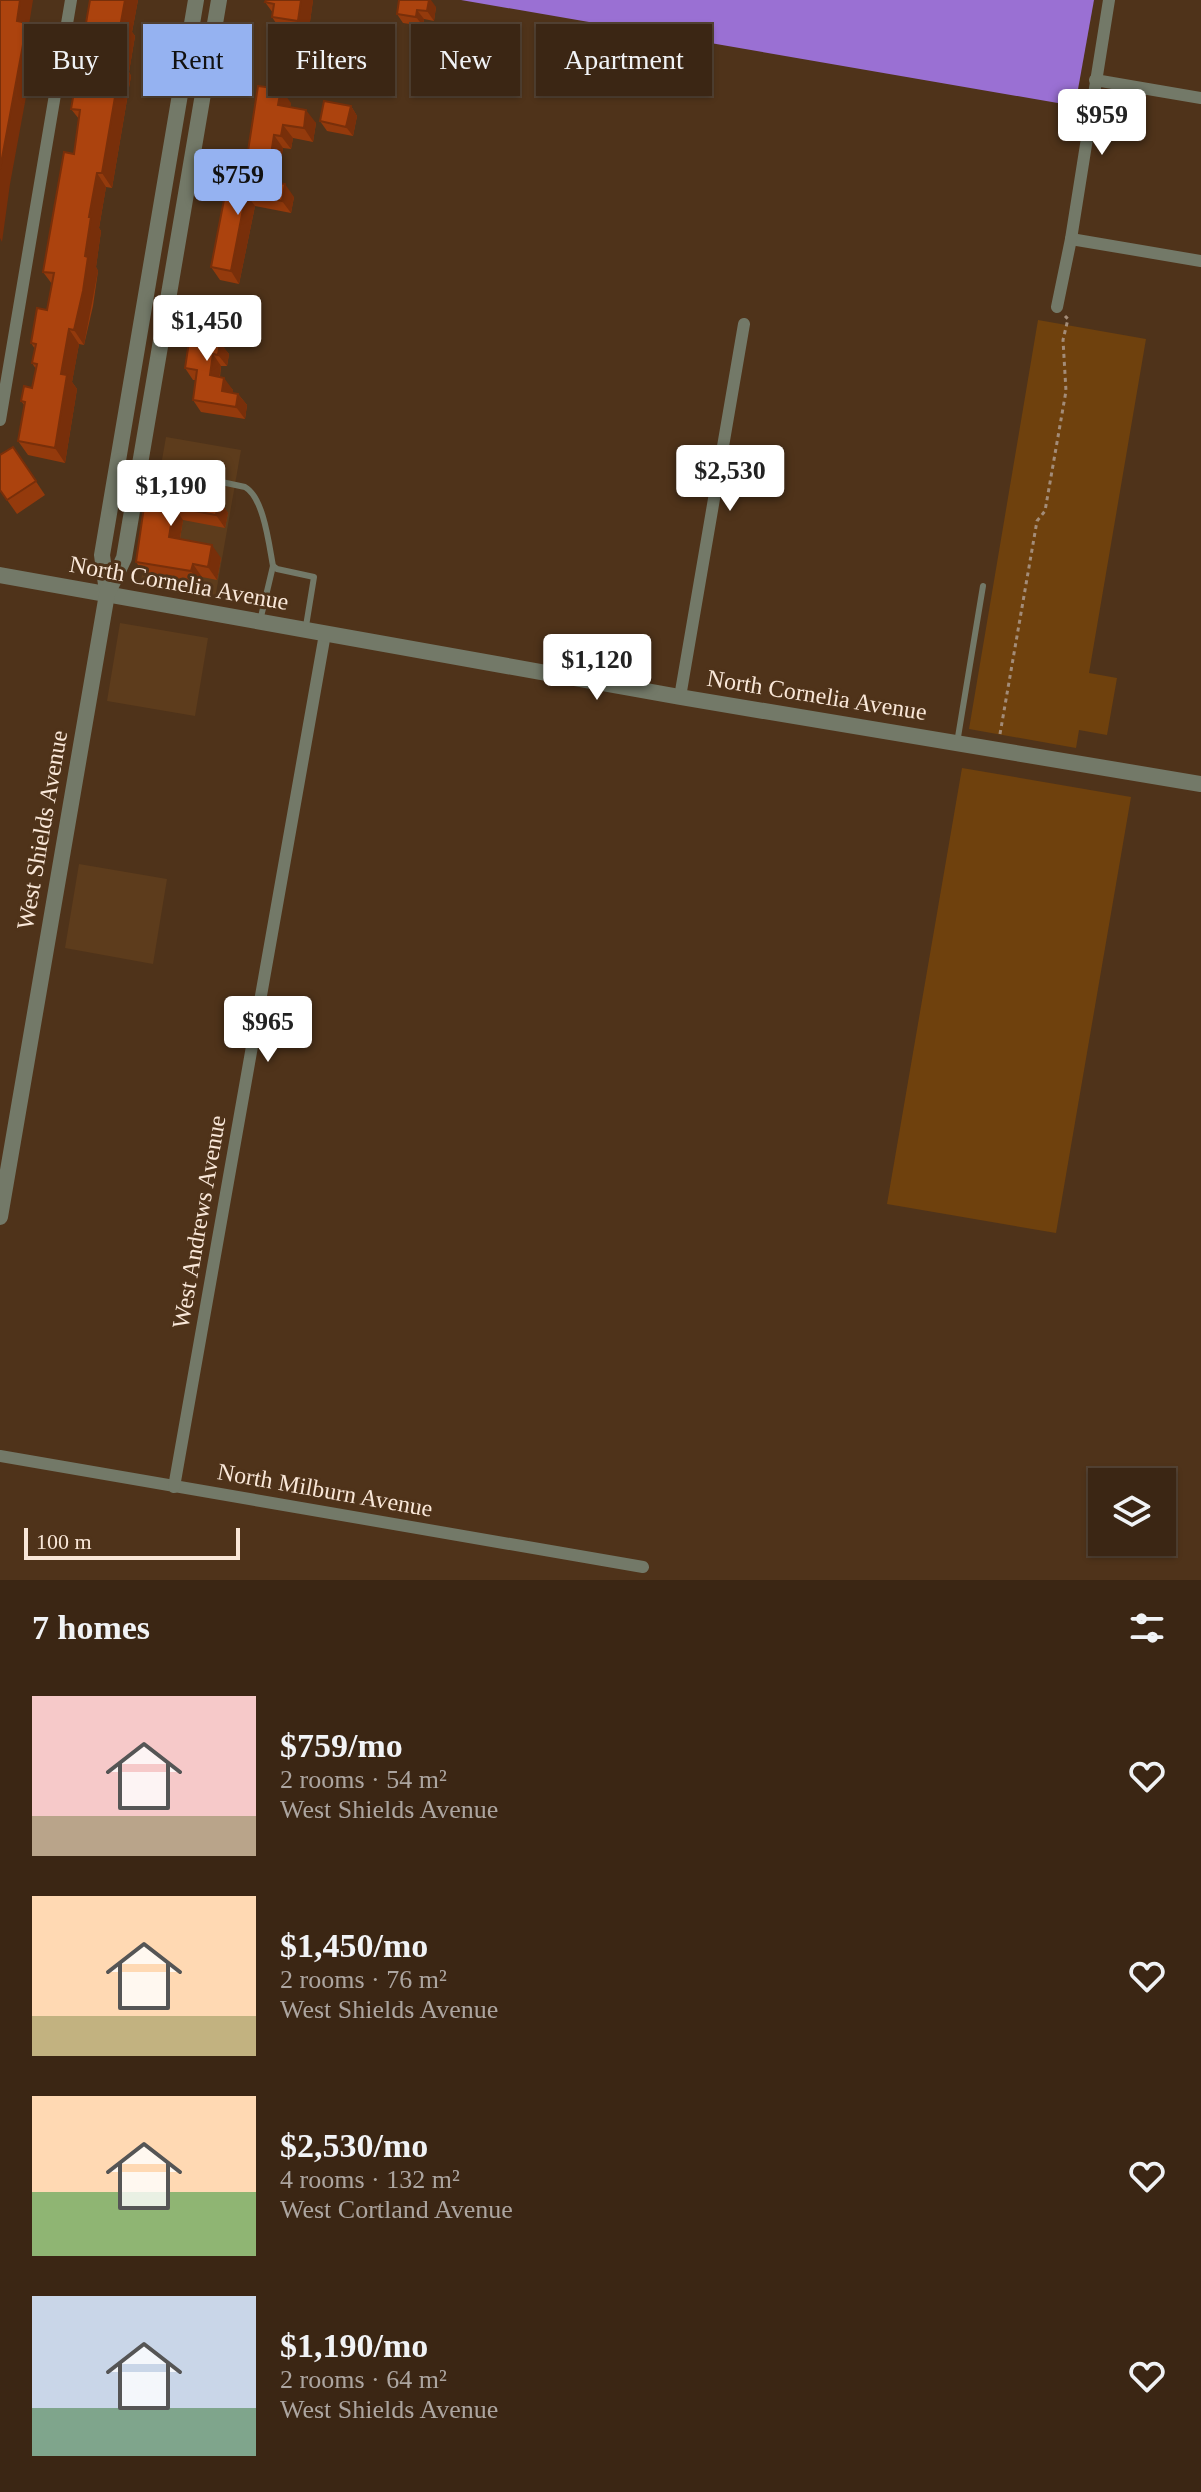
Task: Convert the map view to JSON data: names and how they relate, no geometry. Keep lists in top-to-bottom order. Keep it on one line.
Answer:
{"streets":{"street":["North Cornelia Avenue","West Shields Avenue","West Andrews Avenue","North Milburn Avenue"]},"crossings":[["North Cornelia Avenue","West Shields Avenue"],["North Cornelia Avenue","West Andrews Avenue"],["West Andrews Avenue","North Milburn Avenue"]],"scale_bar":"100 m","page":{"chip":["Buy","Rent","Filters","New","Apartment"],"price":["$959","$759","$1,450","$2,530","$1,190","$1,120","$965"],"scale":"100 m","heading":"7 homes","list":[{"name":"$759/mo","note":"2 rooms · 54 m² · West Shields Avenue"},{"name":"$1,450/mo","note":"2 rooms · 76 m² · West Shields Avenue"},{"name":"$2,530/mo","note":"4 rooms · 132 m² · West Cortland Avenue"},{"name":"$1,190/mo","note":"2 rooms · 64 m² · West Shields Avenue"}]}}
